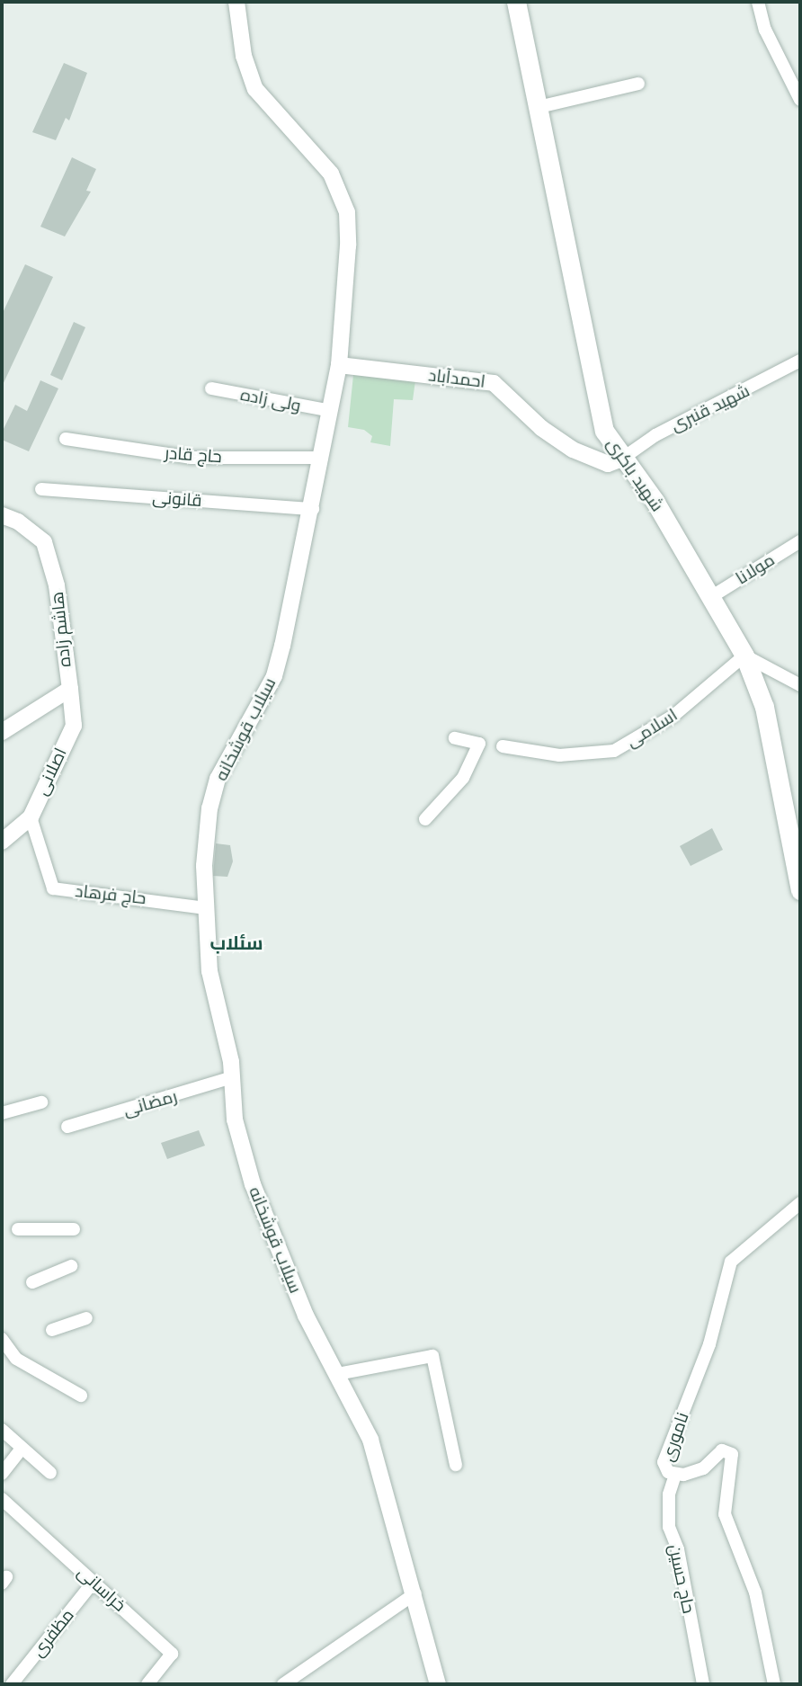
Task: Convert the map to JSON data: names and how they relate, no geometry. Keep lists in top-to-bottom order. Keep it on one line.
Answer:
{"streets":{"main road":["شهید باکری"],"street":["احمدآباد","ولی زاده","شهید قنبری","حاج قادر","قانونی","مولانا","هاشم زاده","اسلامی","سیلاب قوشخانه","اصلانی","حاج فرهاد","رمضانی","ناموری","حاج حسین","خراسانی","مظفری"]},"crossings":[["احمدآباد","شهید قنبری"],["احمدآباد","شهید باکری"],["احمدآباد","سیلاب قوشخانه"],["ولی زاده","سیلاب قوشخانه"],["شهید قنبری","شهید باکری"],["حاج قادر","سیلاب قوشخانه"],["شهید باکری","مولانا"],["شهید باکری","اسلامی"],["قانونی","سیلاب قوشخانه"],["هاشم زاده","اصلانی"],["سیلاب قوشخانه","حاج فرهاد"],["سیلاب قوشخانه","رمضانی"],["اصلانی","حاج فرهاد"],["ناموری","حاج حسین"],["خراسانی","مظفری"]],"districts":["سئلاب"]}
